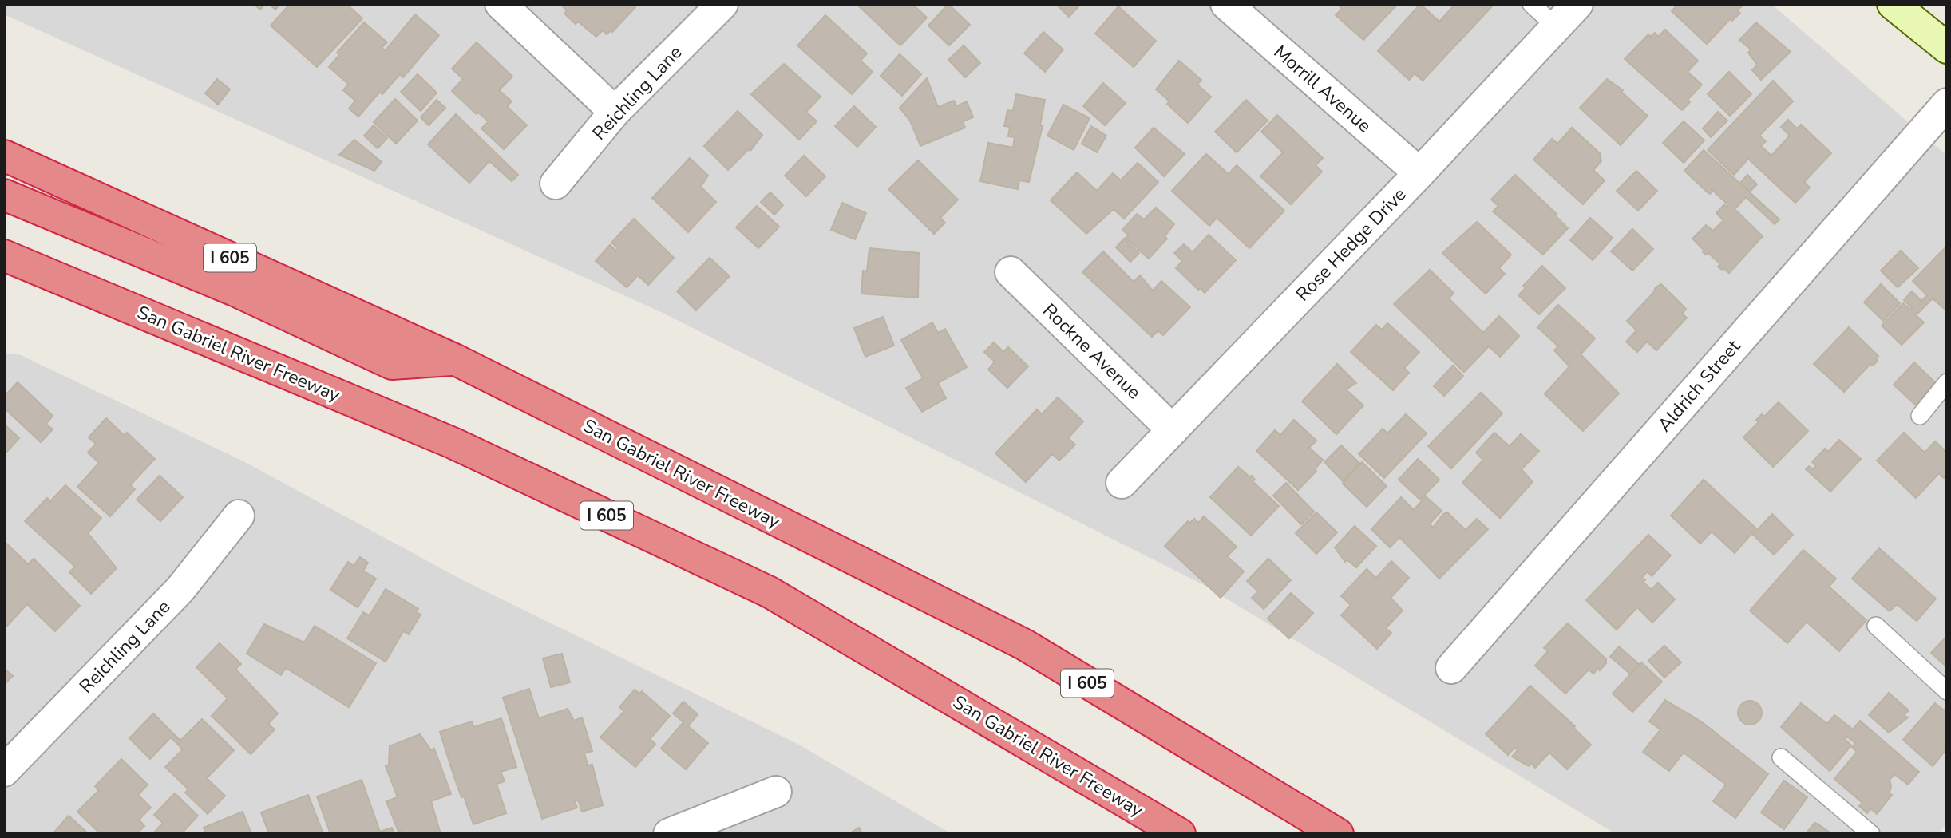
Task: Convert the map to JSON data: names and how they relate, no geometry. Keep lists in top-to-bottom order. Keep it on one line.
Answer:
{"streets":{"highway":["I 605","San Gabriel River Freeway"],"street":["Morrill Avenue","Reichling Lane","Rose Hedge Drive","Rockne Avenue","Aldrich Street"]},"crossings":[["Morrill Avenue","Rose Hedge Drive"],["Rose Hedge Drive","Rockne Avenue"]]}
